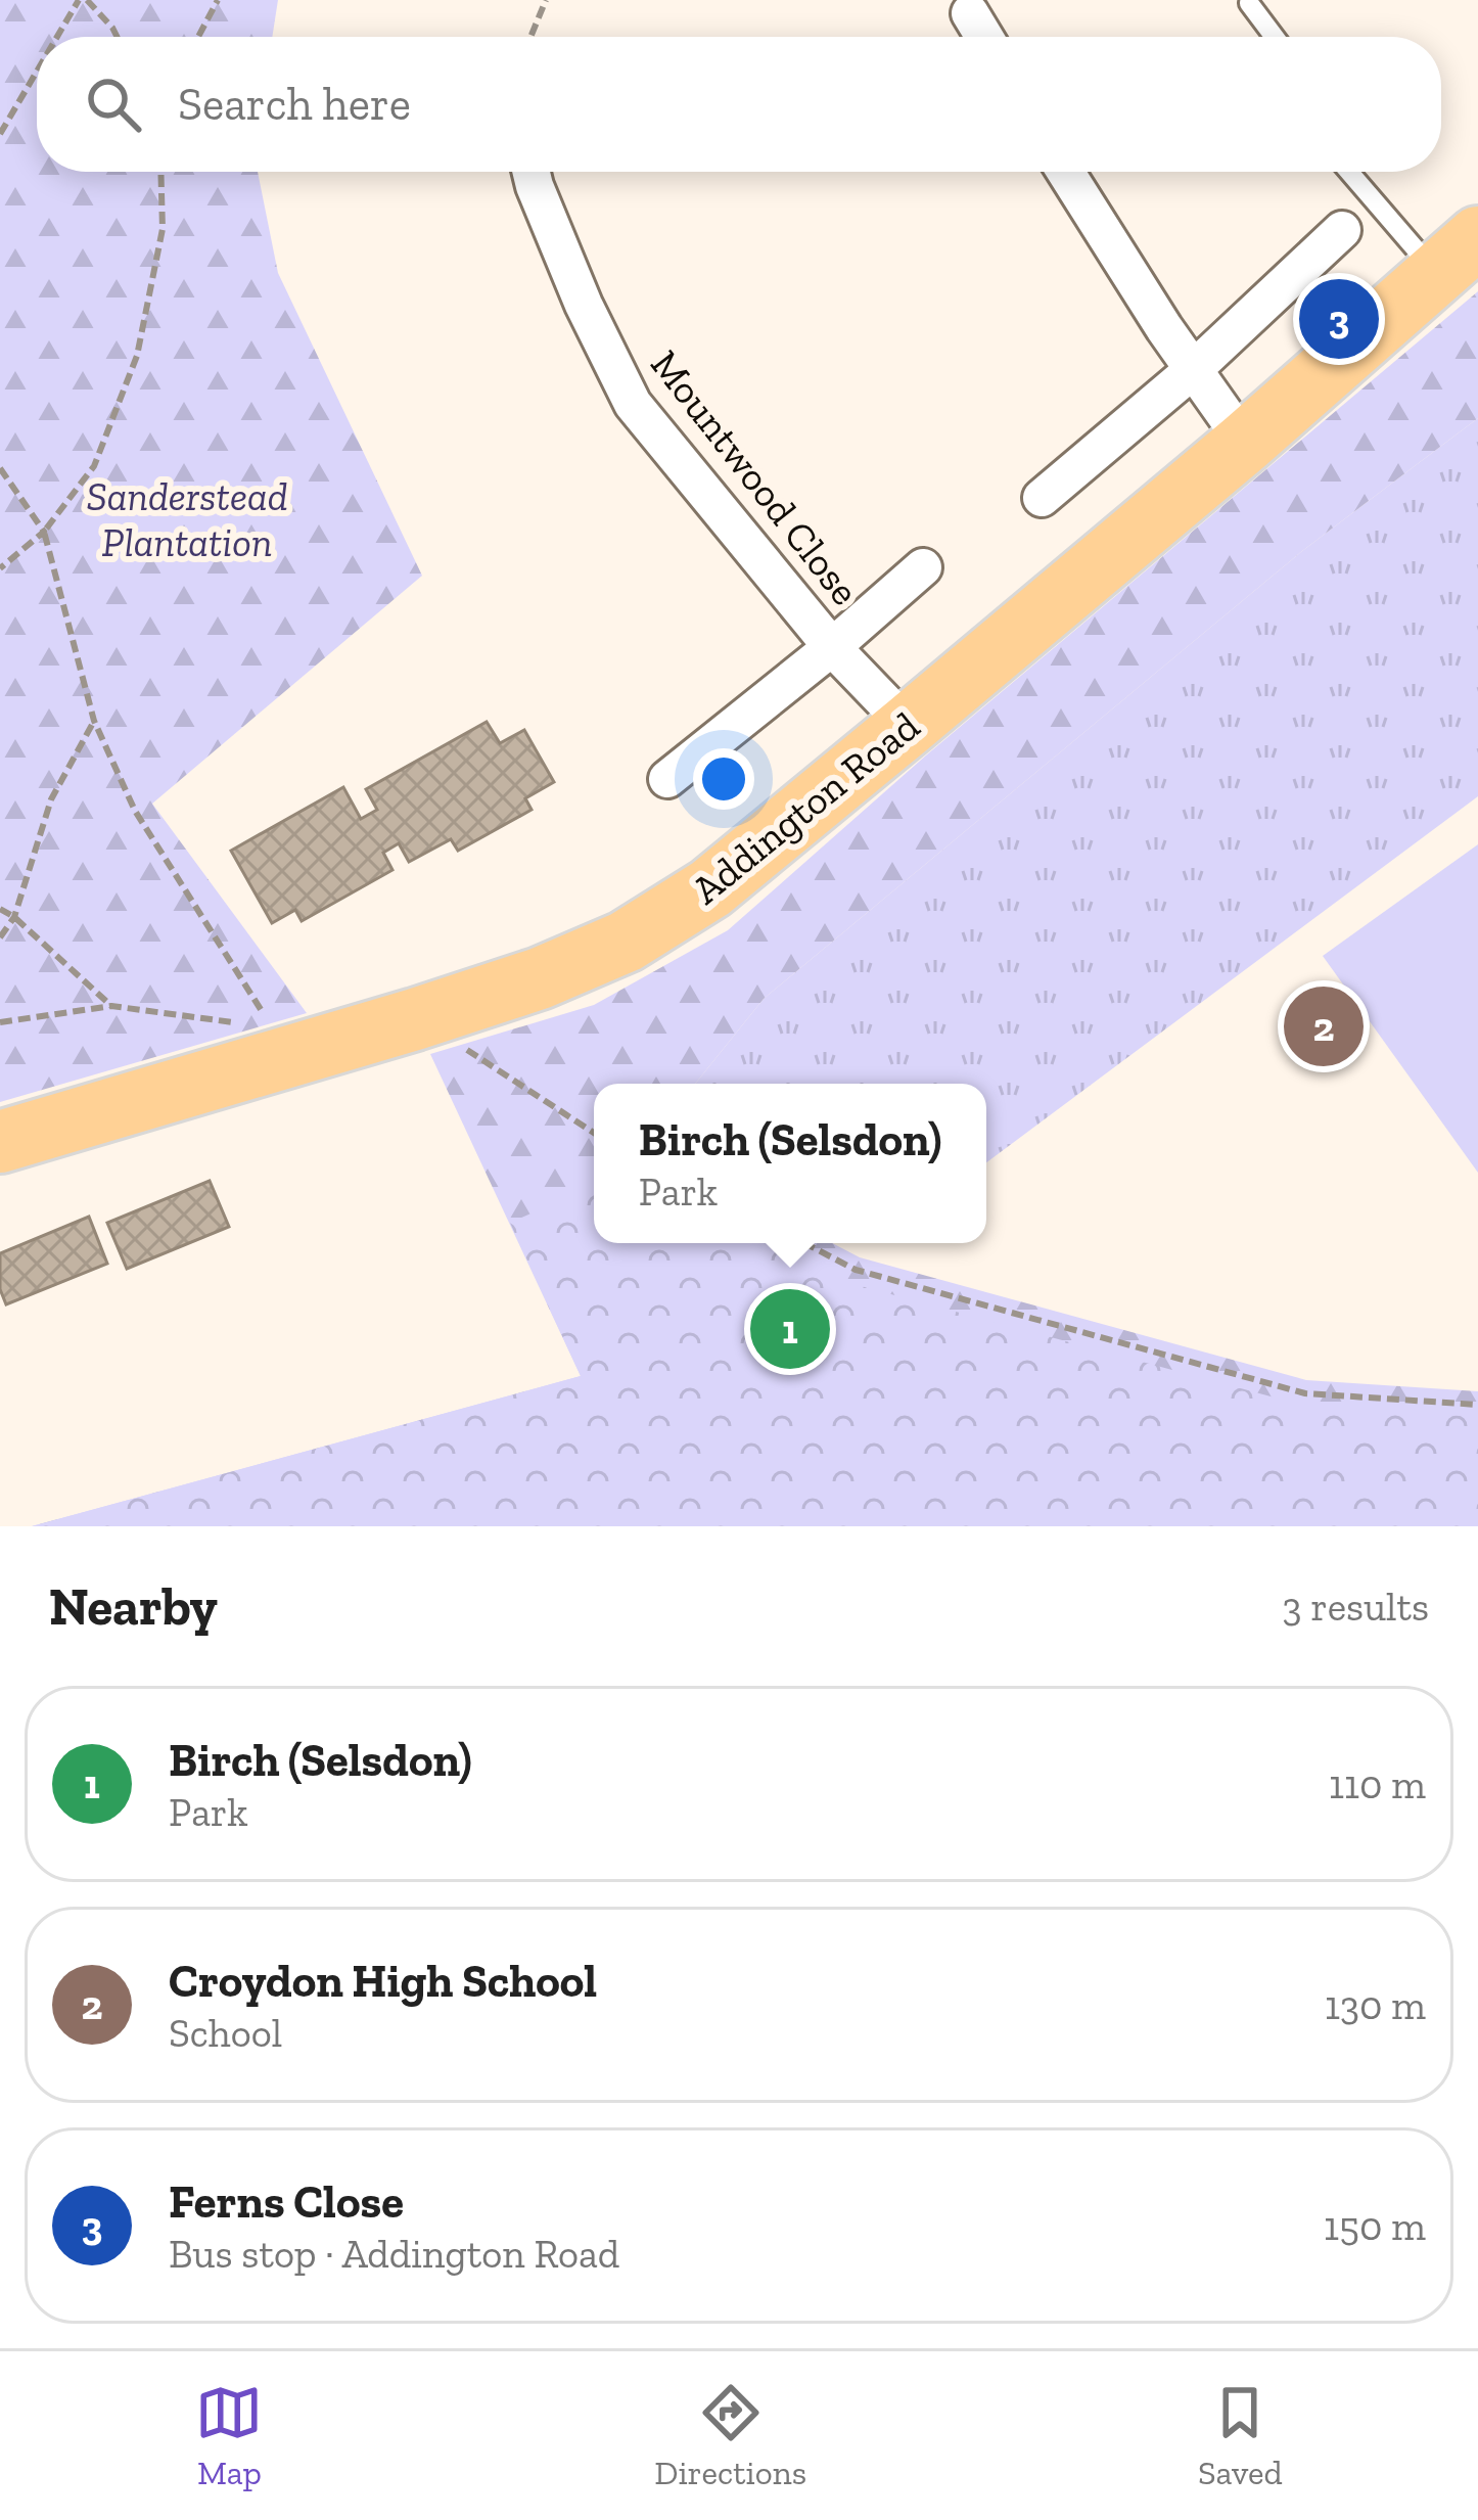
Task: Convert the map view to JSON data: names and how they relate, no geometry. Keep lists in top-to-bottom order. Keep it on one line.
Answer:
{"streets":{"main road":["Addington Road"],"street":["Mountwood Close"]},"crossings":[["Mountwood Close","Addington Road"]],"parks":["Sanderstead Plantation"],"page":{"search":"Search here","pins":["3","2","1"],"popup":["Birch (Selsdon)","Park"],"heading":["Nearby","3 results"],"list":[{"mark":"1","name":"Birch (Selsdon)","note":"Park","value":"110 m"},{"mark":"2","name":"Croydon High School","note":"School","value":"130 m"},{"mark":"3","name":"Ferns Close","note":"Bus stop · Addington Road","value":"150 m"}],"nav":["Map","Directions","Saved"]}}
